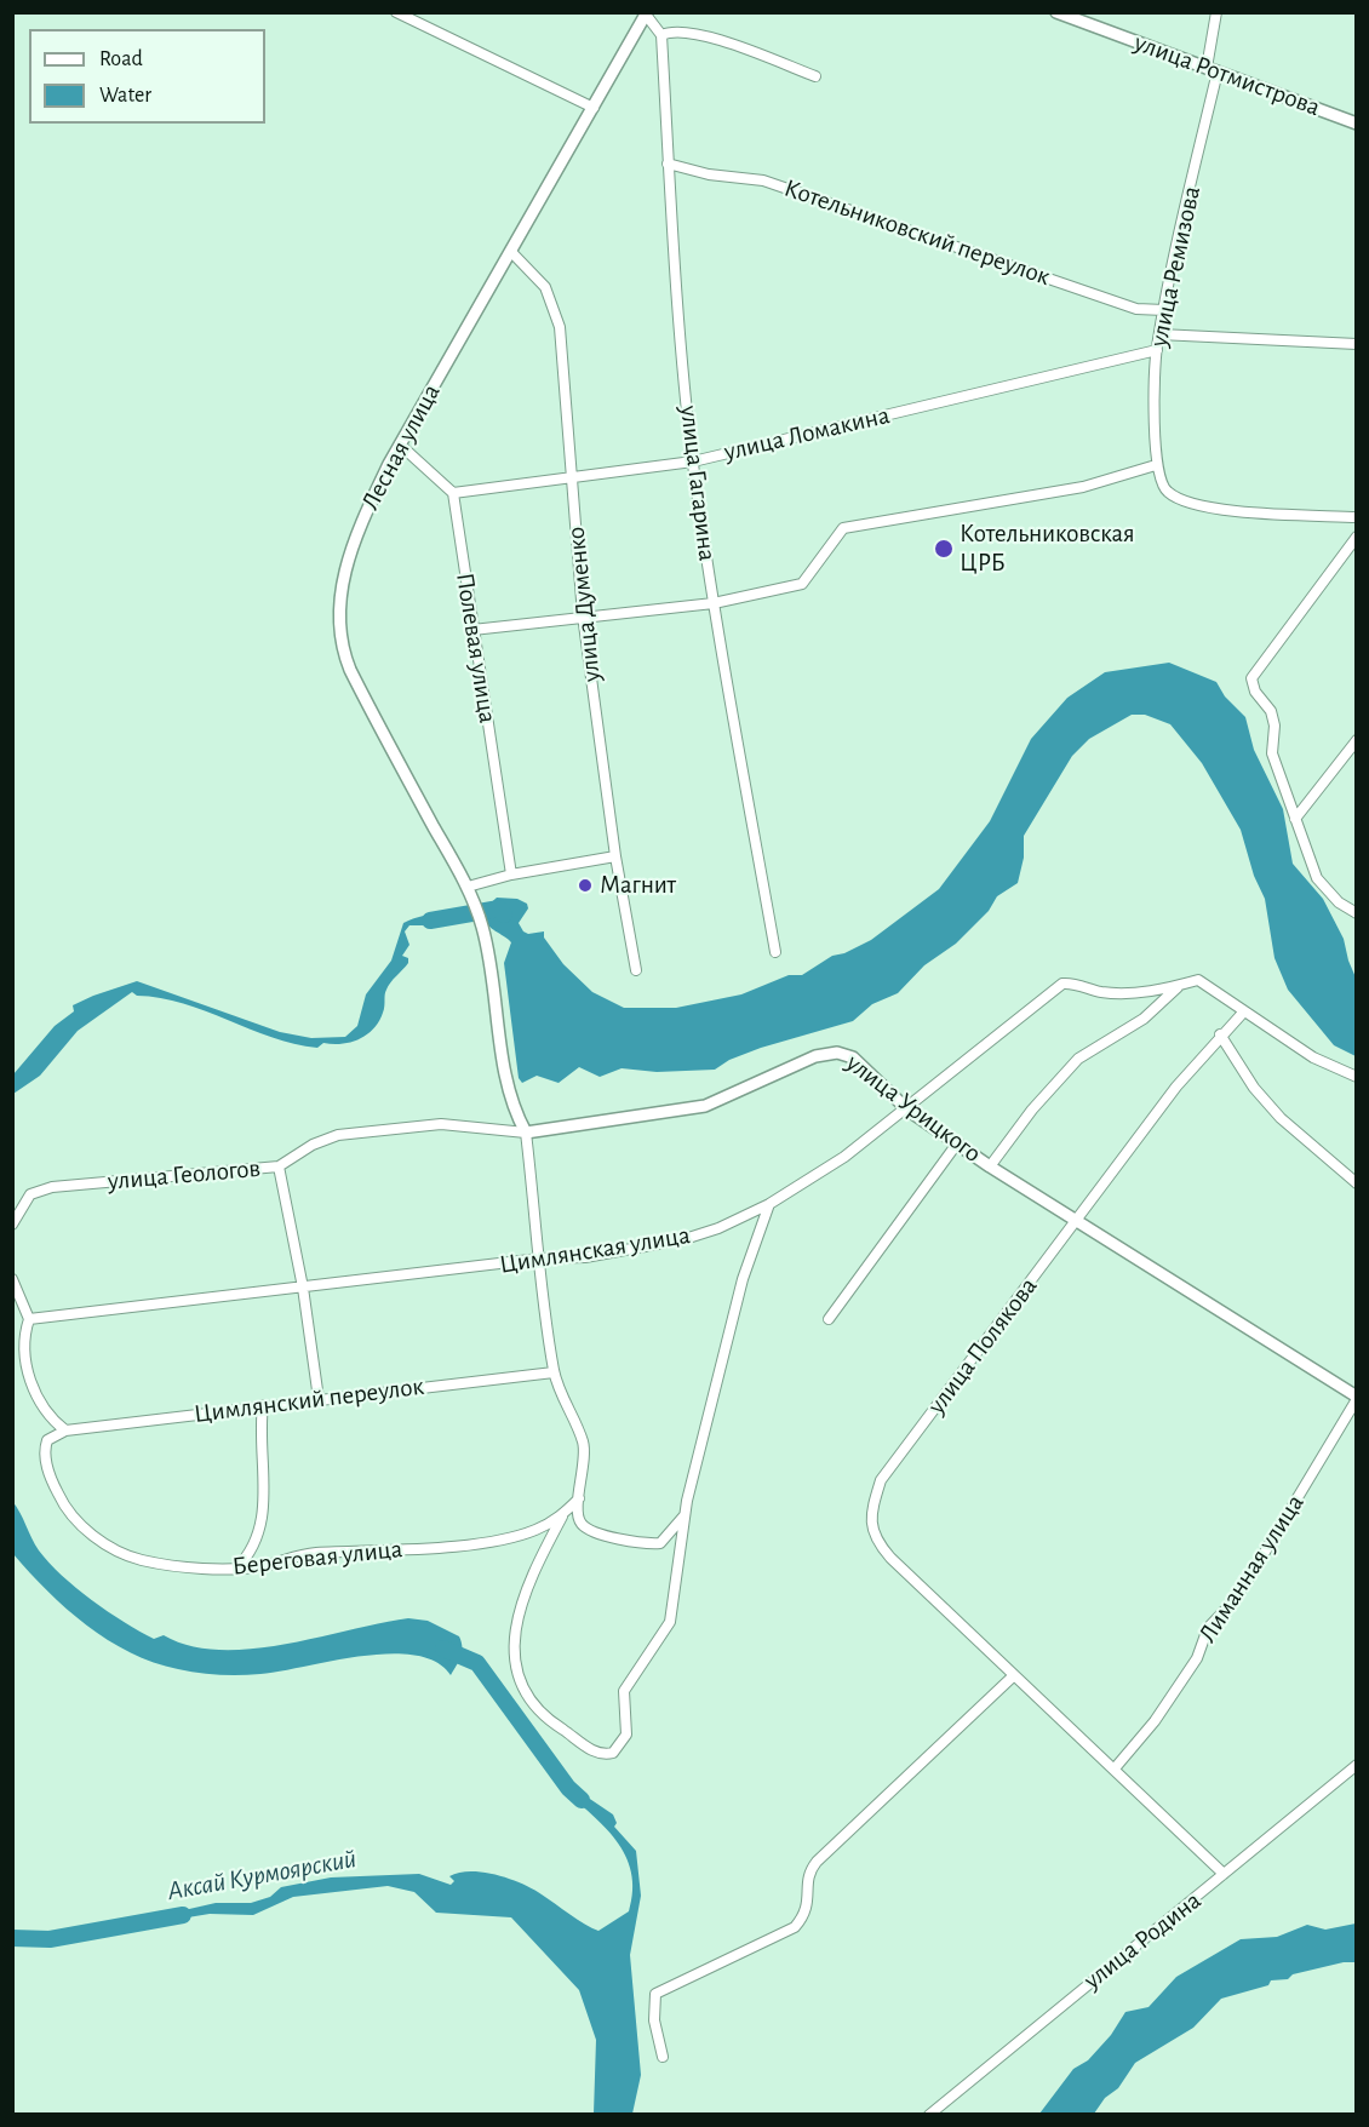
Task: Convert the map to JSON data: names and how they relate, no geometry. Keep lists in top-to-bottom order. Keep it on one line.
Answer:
{"streets":{"street":["улица Ротмистрова","Котельниковский переулок","улица Ремизова","улица Ломакина","Лесная улица","улица Гагарина","улица Думенко","Полевая улица","улица Урицкого","улица Геологов","Цимлянская улица","улица Полякова","Цимлянский переулок","Береговая улица","Лиманная улица","улица Родина"]},"crossings":[["улица Ротмистрова","улица Ремизова"],["Котельниковский переулок","улица Ремизова"],["Котельниковский переулок","улица Гагарина"],["улица Ремизова","улица Ломакина"],["улица Ломакина","улица Гагарина"],["улица Ломакина","улица Думенко"],["улица Ломакина","Полевая улица"],["Лесная улица","улица Думенко"],["Лесная улица","улица Урицкого"],["Лесная улица","улица Геологов"],["улица Урицкого","улица Геологов"],["улица Урицкого","Цимлянская улица"],["улица Урицкого","улица Полякова"],["улица Урицкого","Лиманная улица"],["Цимлянская улица","улица Полякова"],["улица Полякова","Лиманная улица"],["улица Полякова","улица Родина"],["Цимлянский переулок","Береговая улица"]],"water":["Аксай Курмоярский"],"places":["Котельниковская ЦРБ","Магнит"],"legend":["Road","Water"]}
